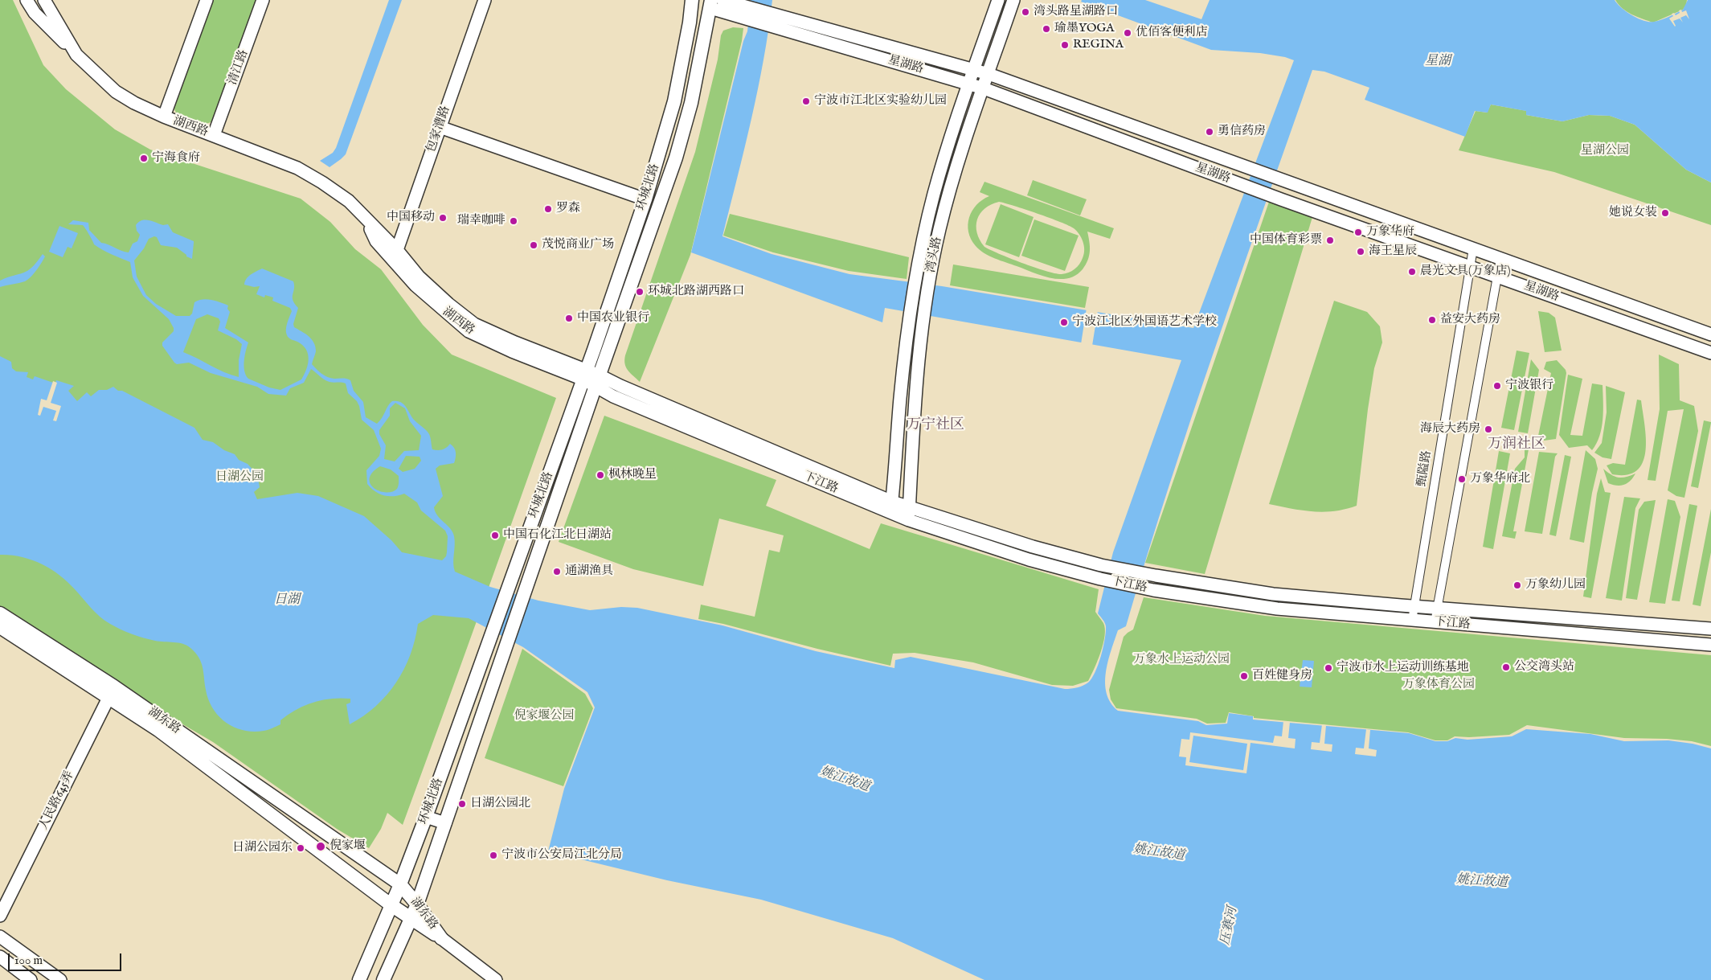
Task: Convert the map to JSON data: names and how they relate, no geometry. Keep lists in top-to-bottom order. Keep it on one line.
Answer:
{"streets":{"main road":["星湖路","清江路","湖西路","包家漕路","环城北路","湾头路","下江路","湖东路","人民路645弄"],"street":["甄隘路"]},"crossings":[["星湖路","环城北路"],["星湖路","湾头路"],["星湖路","甄隘路"],["清江路","湖西路"],["湖西路","包家漕路"],["湖西路","环城北路"],["湖西路","下江路"],["环城北路","下江路"],["环城北路","湖东路"],["湾头路","下江路"],["甄隘路","下江路"],["湖东路","人民路645弄"]],"districts":["万宁社区","万润社区"],"water":["星湖","日湖","姚江故道","压赛河"],"parks":["星湖公园","日湖公园","万象水上运动公园","万象体育公园","倪家堰公园"],"places":["湾头路星湖路口","瑜墨YOGA","优佰客便利店","REGINA","宁波市江北区实验幼儿园","勇信药房","宁海食府","罗森","她说女装","中国移动","瑞幸咖啡","万象华府","中国体育彩票","茂悦商业广场","海王星辰","晨光文具(万象店)","环城北路湖西路口","中国农业银行","益安大药房","宁波江北区外国语艺术学校","宁波银行","海辰大药房","枫林晚星","万象华府北","中国石化江北日湖站","通湖渔具","万象幼儿园","公交湾头站","宁波市水上运动训练基地","百姓健身房","日湖公园北","倪家堰","日湖公园东","宁波市公安局江北分局"],"scale_bar":"100 m"}
